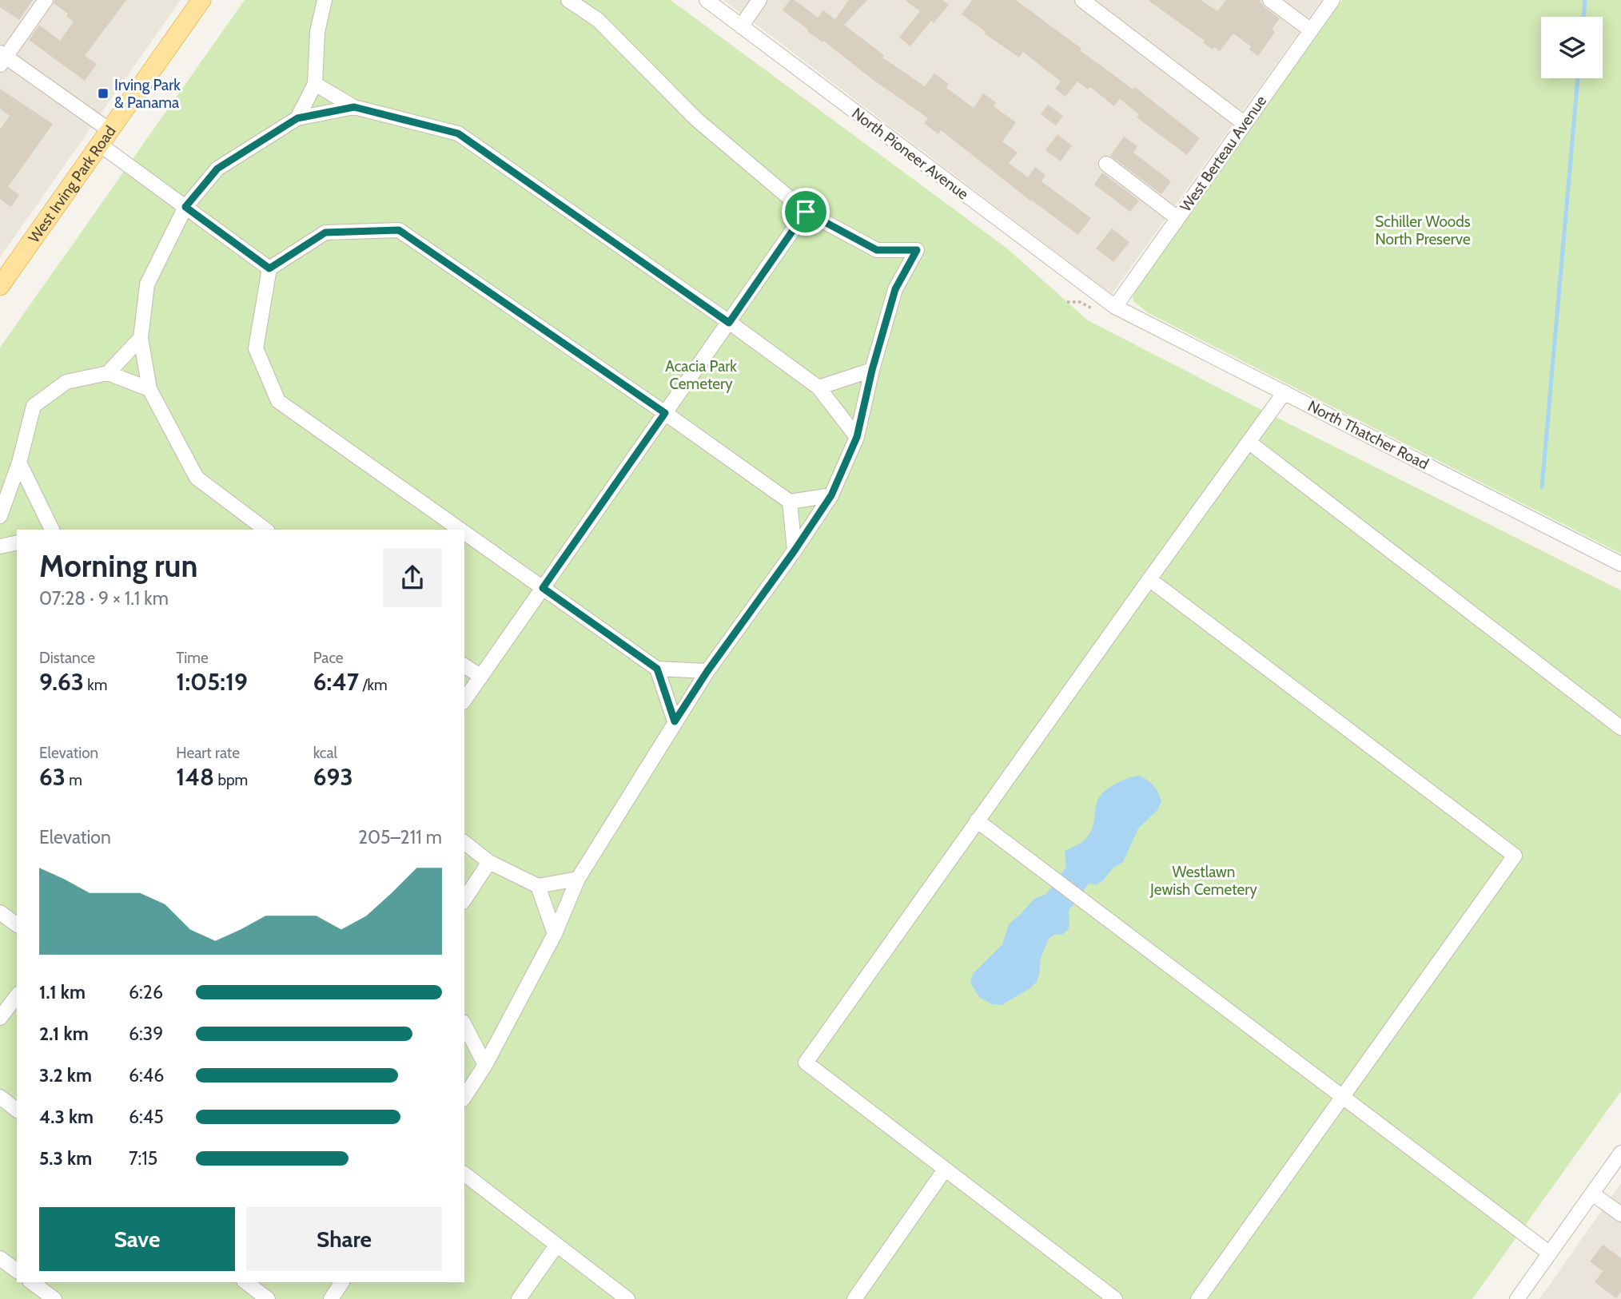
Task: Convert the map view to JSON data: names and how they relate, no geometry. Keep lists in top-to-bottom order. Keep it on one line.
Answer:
{"streets":{"main road":["West Irving Park Road"],"street":["North Pioneer Avenue","West Berteau Avenue","North Thatcher Road"]},"crossings":[["North Pioneer Avenue","West Berteau Avenue"],["North Pioneer Avenue","North Thatcher Road"],["West Berteau Avenue","North Thatcher Road"]],"parks":["Schiller Woods North Preserve","Acacia Park Cemetery","Westlawn Jewish Cemetery"],"places":{"transit":["Irving Park & Panama"]},"page":{"heading":["Morning run","07:28 · 9 × 1.1 km"],"stats":[["Distance","9.63 km"],["Time","1:05:19"],["Pace","6:47 /km"],["Elevation","63 m"],["Heart rate","148 bpm"],["kcal","693"]],"chart":["Elevation","205–211 m"],"list":[{"name":"1.1 km","note":"6:26"},{"name":"2.1 km","note":"6:39"},{"name":"3.2 km","note":"6:46"},{"name":"4.3 km","note":"6:45"},{"name":"5.3 km","note":"7:15"}],"buttons":["Save","Share"]}}
